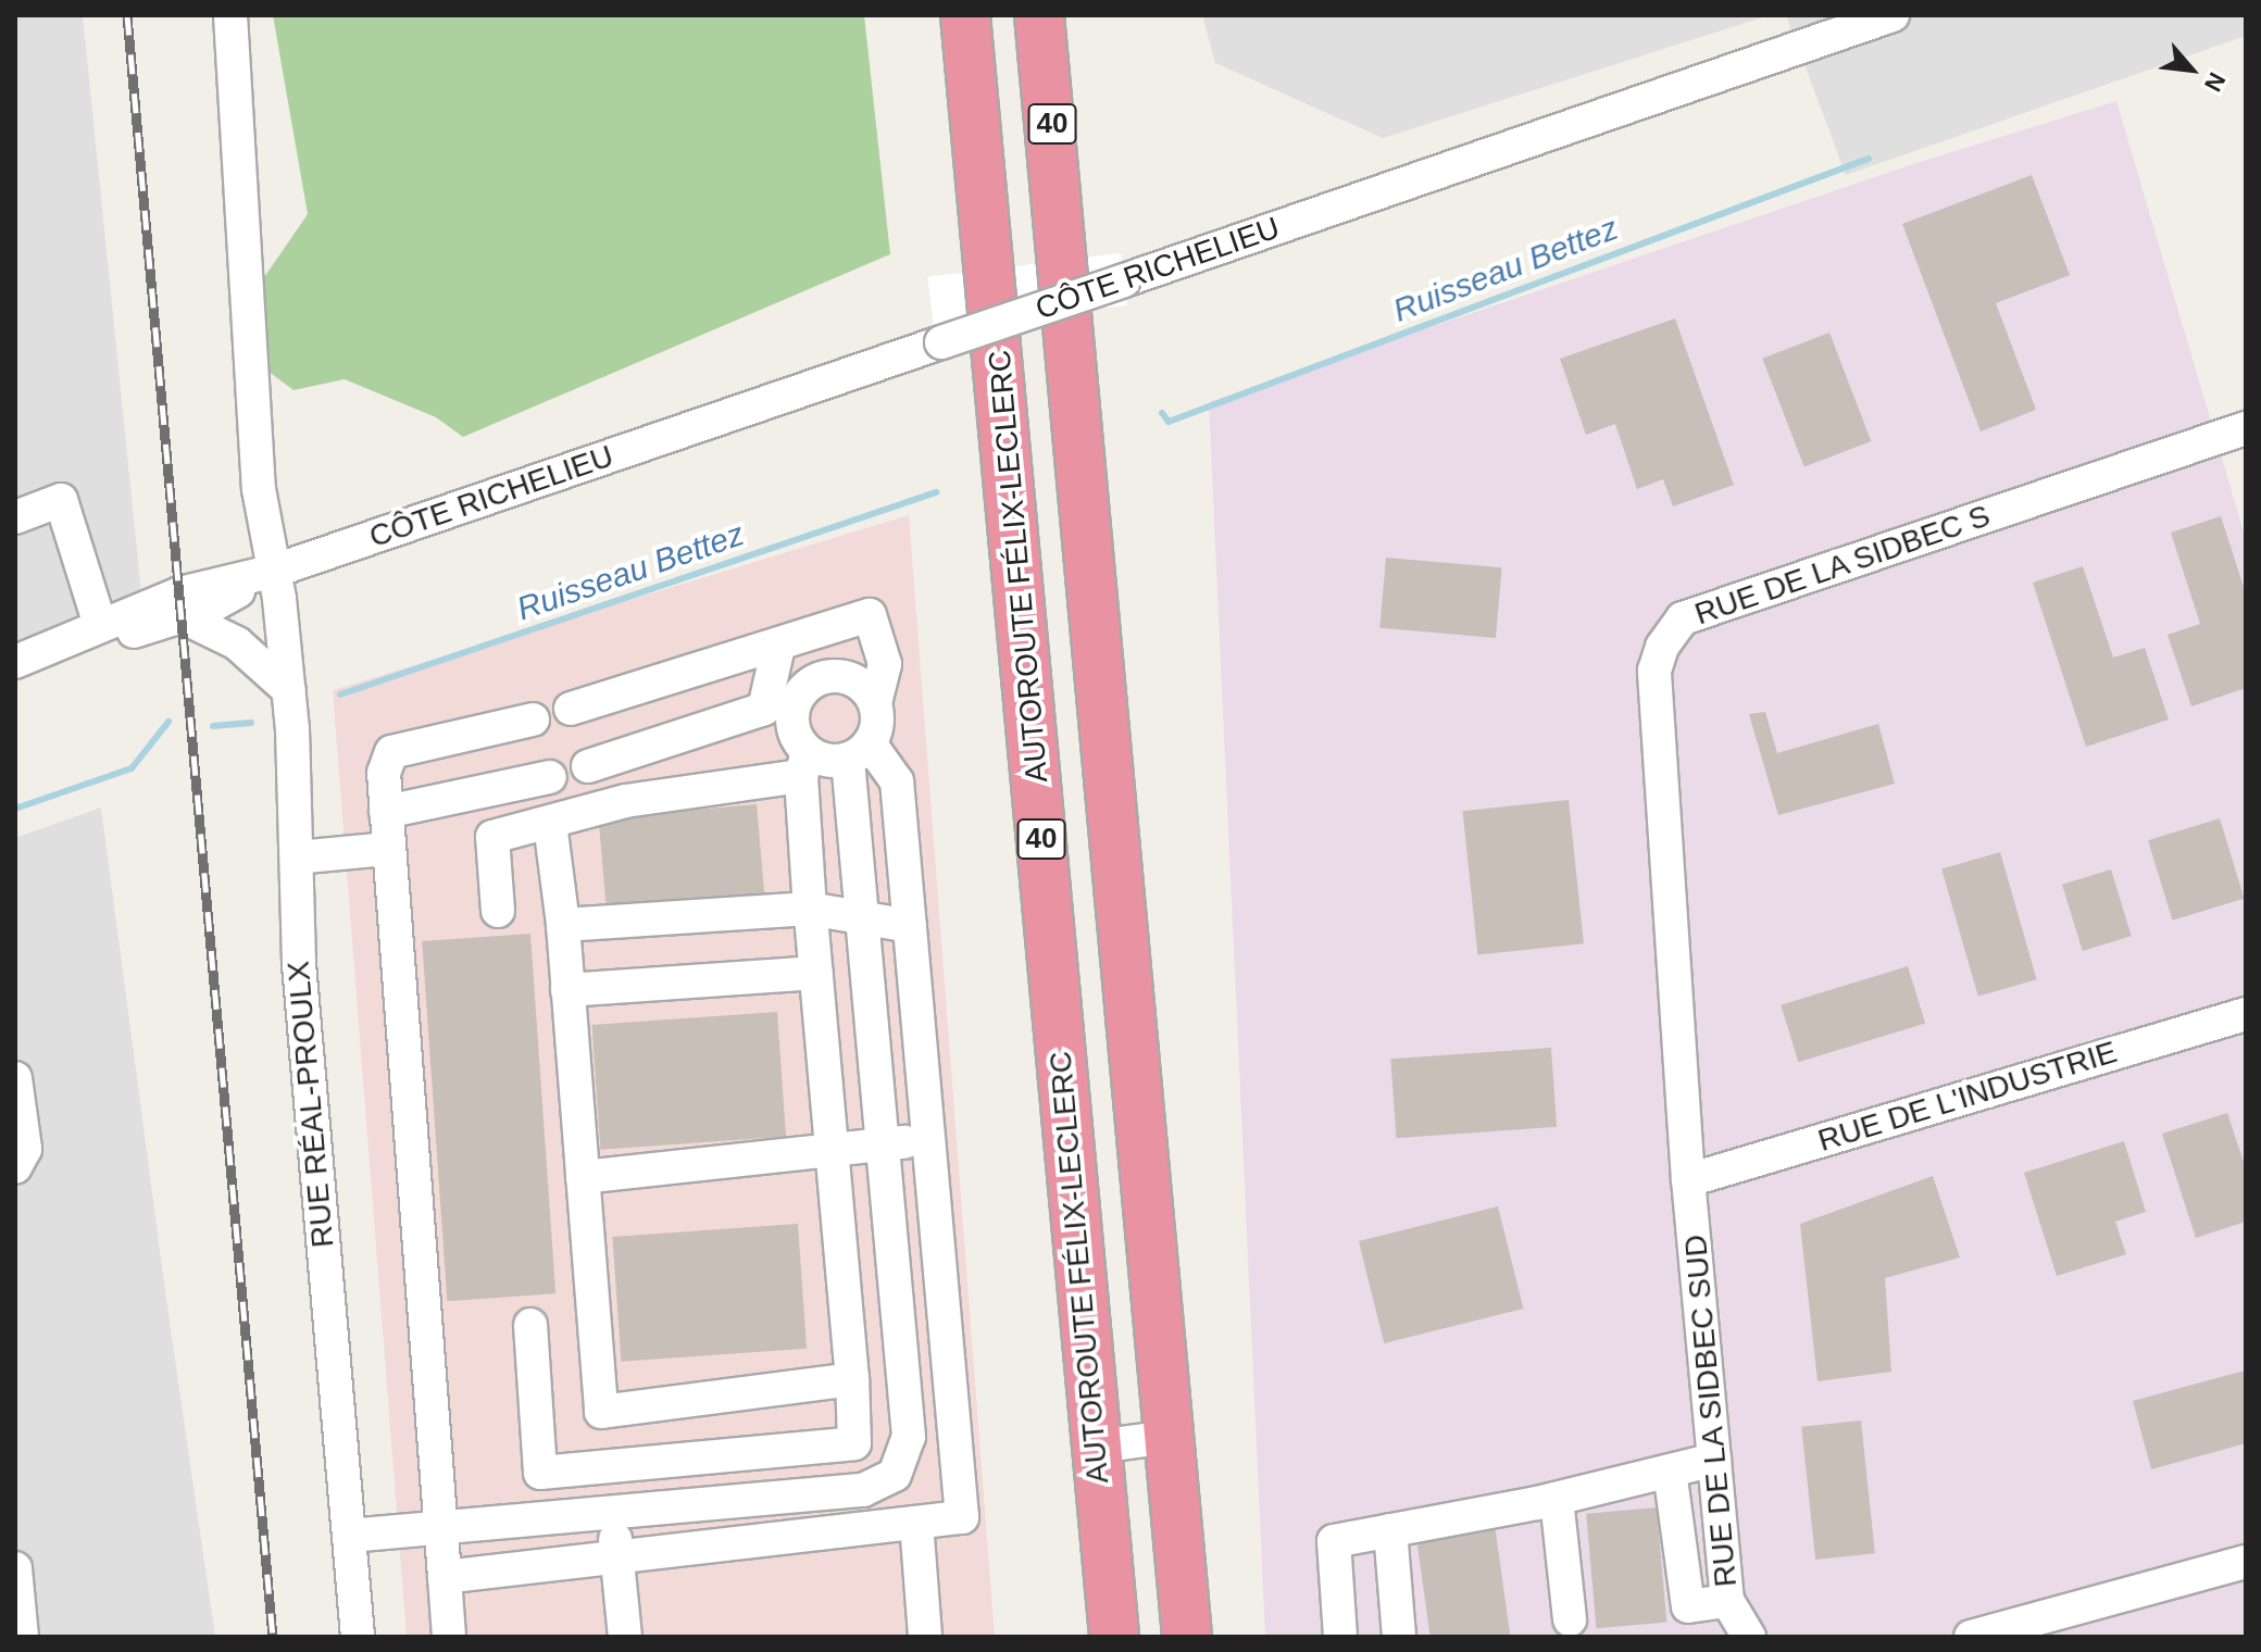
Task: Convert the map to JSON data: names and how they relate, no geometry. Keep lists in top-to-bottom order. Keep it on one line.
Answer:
{"streets":{"highway":["40","AUTOROUTE FÉLIX-LECLERC"],"street":["CÔTE RICHELIEU","RUE DE LA SIDBEC S","RUE DE L'INDUSTRIE","RUE RÉAL-PROULX","RUE DE LA SIDBEC SUD"]},"crossings":[["CÔTE RICHELIEU","RUE RÉAL-PROULX"],["RUE DE LA SIDBEC S","RUE DE L'INDUSTRIE"],["RUE DE LA SIDBEC S","RUE DE LA SIDBEC SUD"],["RUE DE L'INDUSTRIE","RUE DE LA SIDBEC SUD"]],"water":["Ruisseau Bettez"],"north":"bottom right"}
